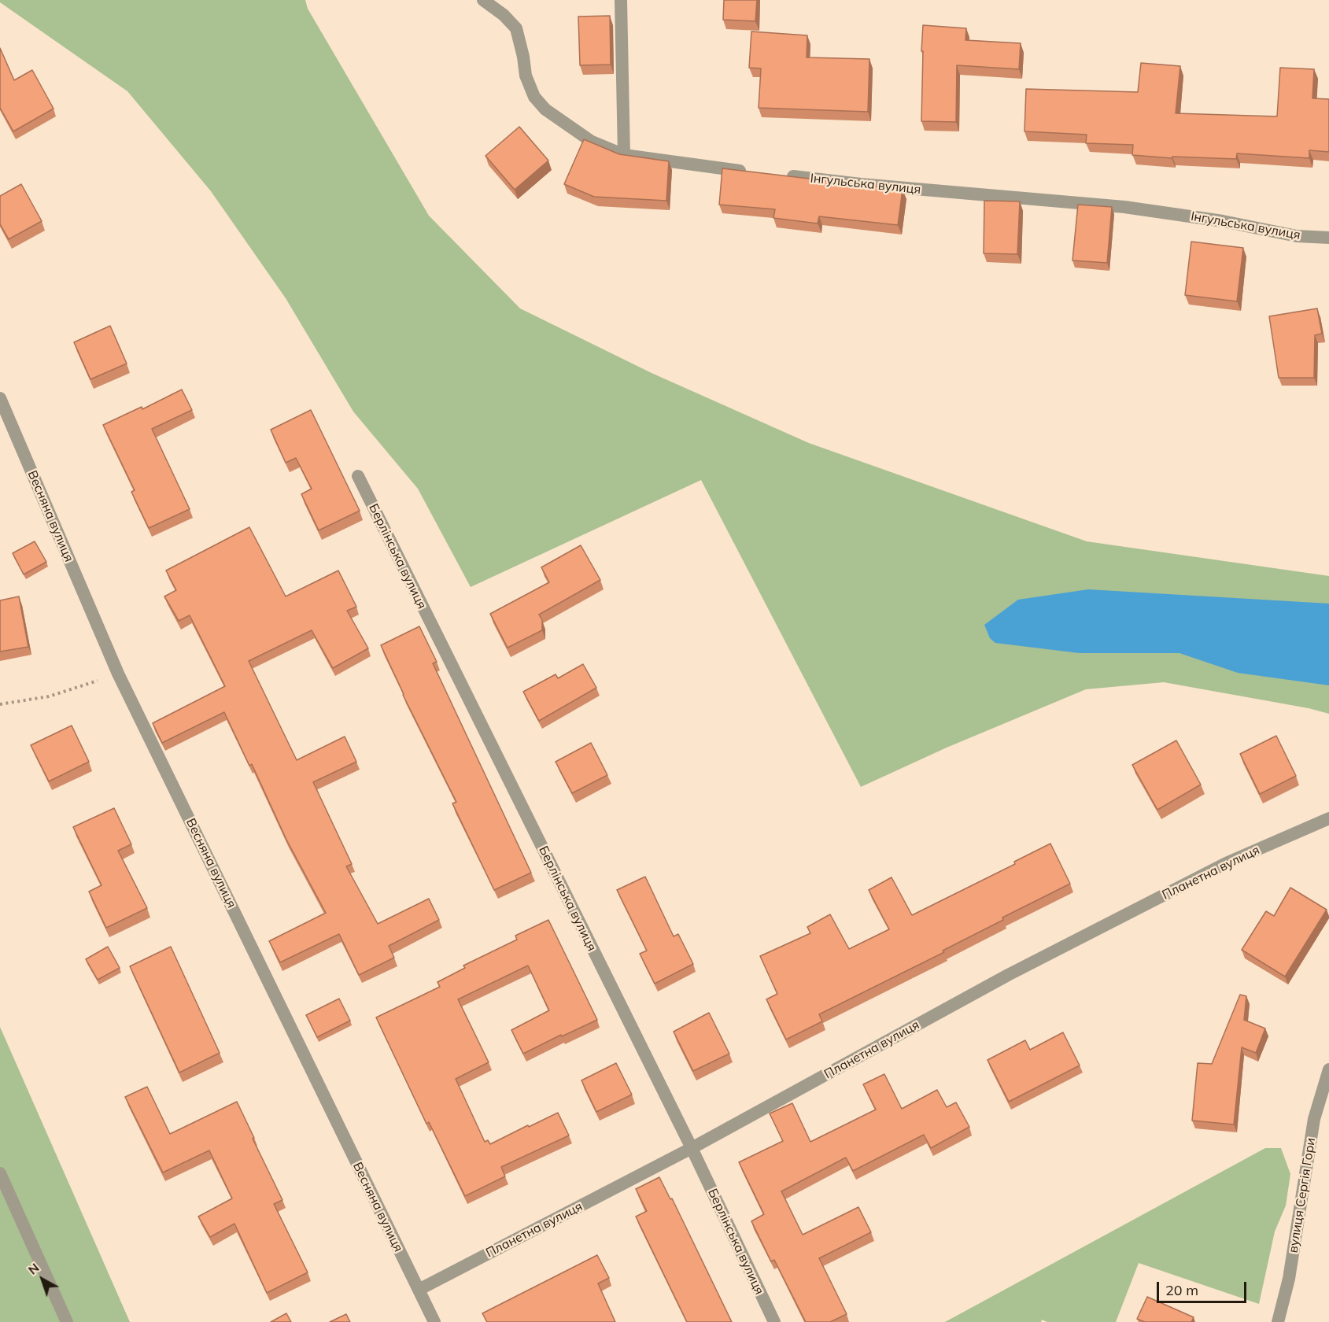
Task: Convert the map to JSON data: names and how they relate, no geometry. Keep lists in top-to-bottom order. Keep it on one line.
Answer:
{"streets":{"street":["Інгульська вулиця","Весняна вулиця","Берлінська вулиця","Планетна вулиця","вулиця Сергія Гори"]},"crossings":[["Весняна вулиця","Планетна вулиця"],["Берлінська вулиця","Планетна вулиця"]],"scale_bar":"20 m","north":"top left"}
